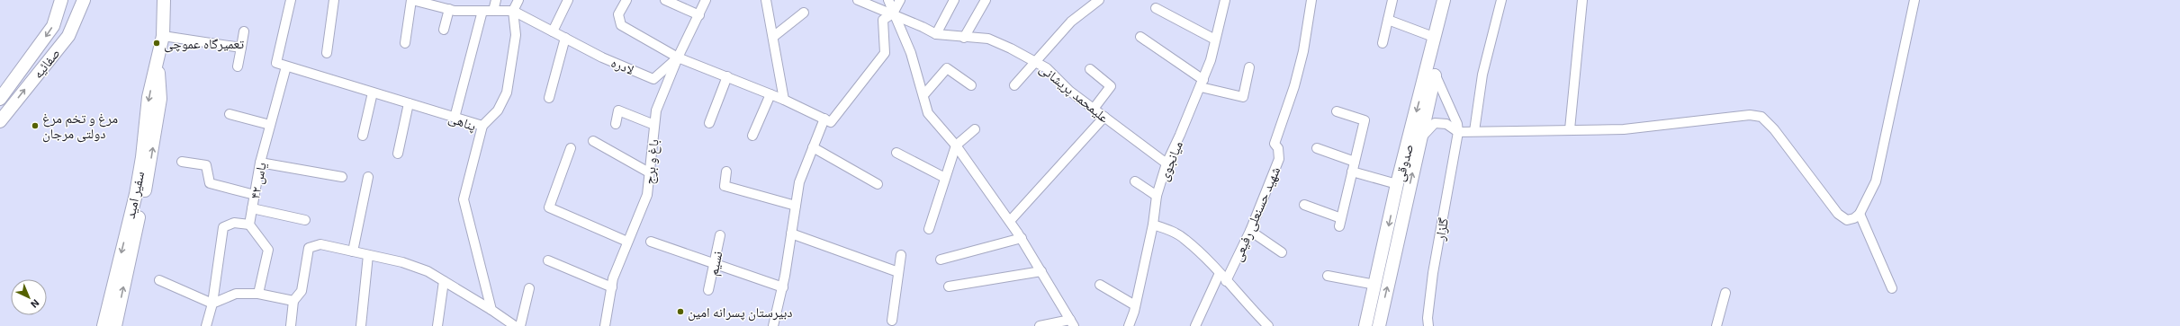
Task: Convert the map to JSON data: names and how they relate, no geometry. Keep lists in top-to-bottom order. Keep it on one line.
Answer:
{"streets":{"main road":["صفائیه","صدوقی","سفیر امید"],"street":["لادره","علیمحمد پریشانی","پناهی","میانجوی","باغ و برج","یاس ۴۲","شهید حسنعلی رفیعی","گلزار","نسیم"]},"crossings":[["لادره","باغ و برج"],["علیمحمد پریشانی","میانجوی"],["پناهی","یاس ۴۲"]],"places":["تعمیرگاه عموچی","مرغ و تخم مرغ دولتی مرجان","دبیرستان پسرانه امین"],"north":"bottom right"}
